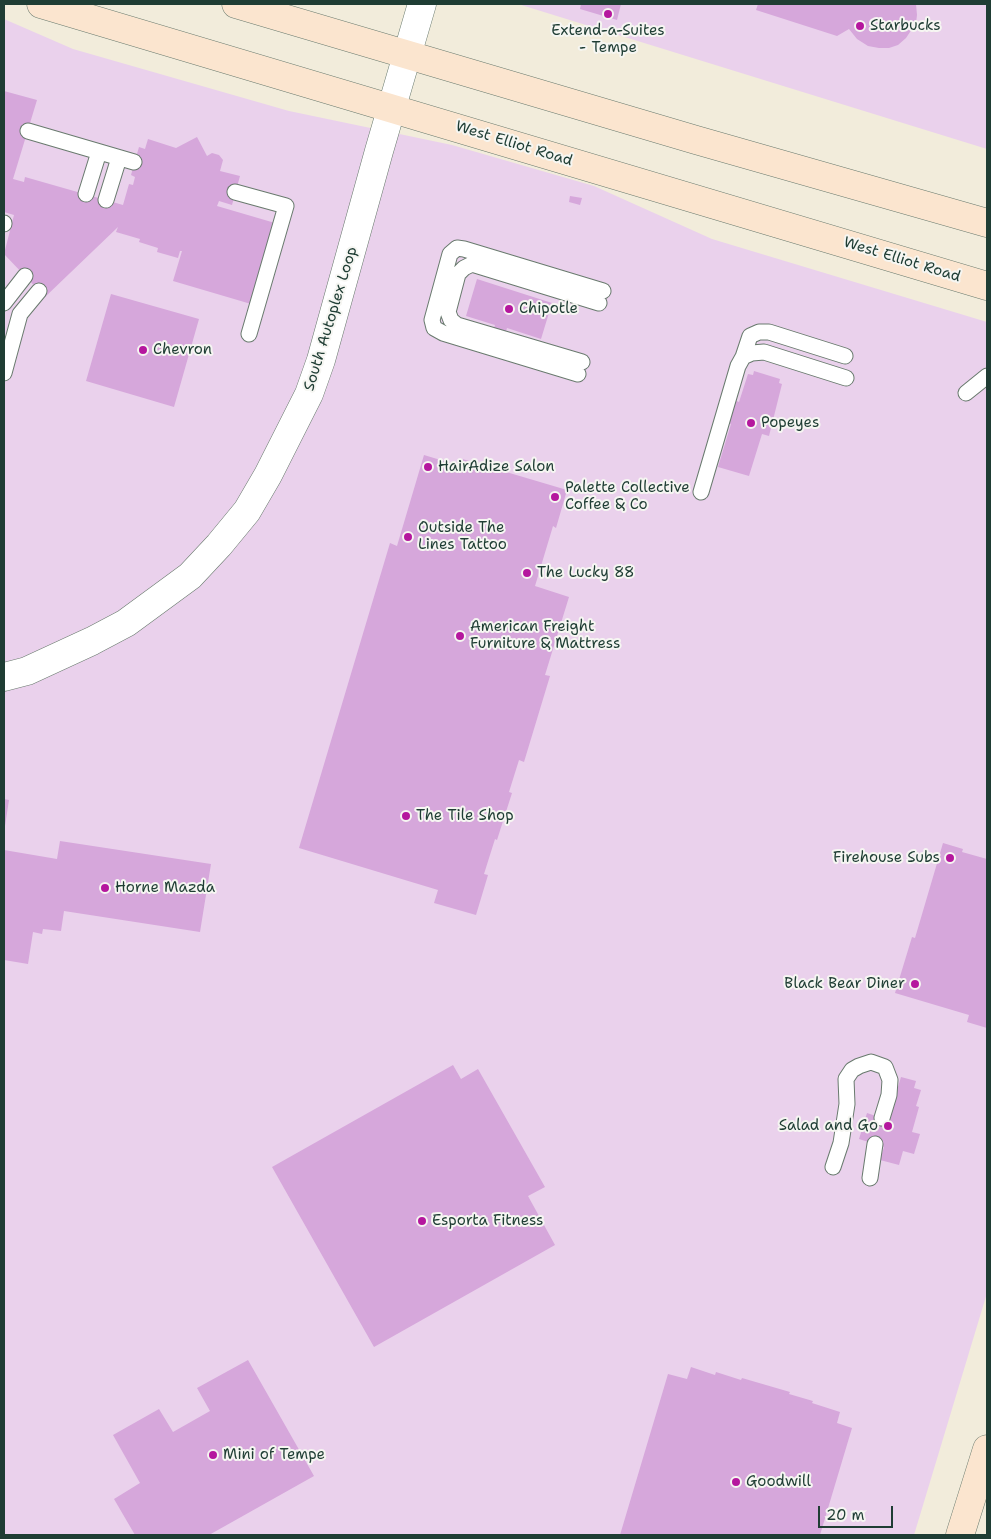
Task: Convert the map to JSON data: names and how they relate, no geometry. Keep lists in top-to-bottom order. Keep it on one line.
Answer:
{"streets":{"main road":["West Elliot Road"],"street":["South Autoplex Loop"]},"crossings":[["West Elliot Road","South Autoplex Loop"]],"places":["Extend-a-Suites - Tempe","Starbucks","Chipotle","Chevron","Popeyes","HairAdize Salon","Palette Collective Coffee & Co","Outside The Lines Tattoo","The Lucky 88","American Freight Furniture & Mattress","The Tile Shop","Firehouse Subs","Horne Mazda","Black Bear Diner","Salad and Go","Esporta Fitness","Mini of Tempe","Goodwill"],"scale_bar":"20 m"}
